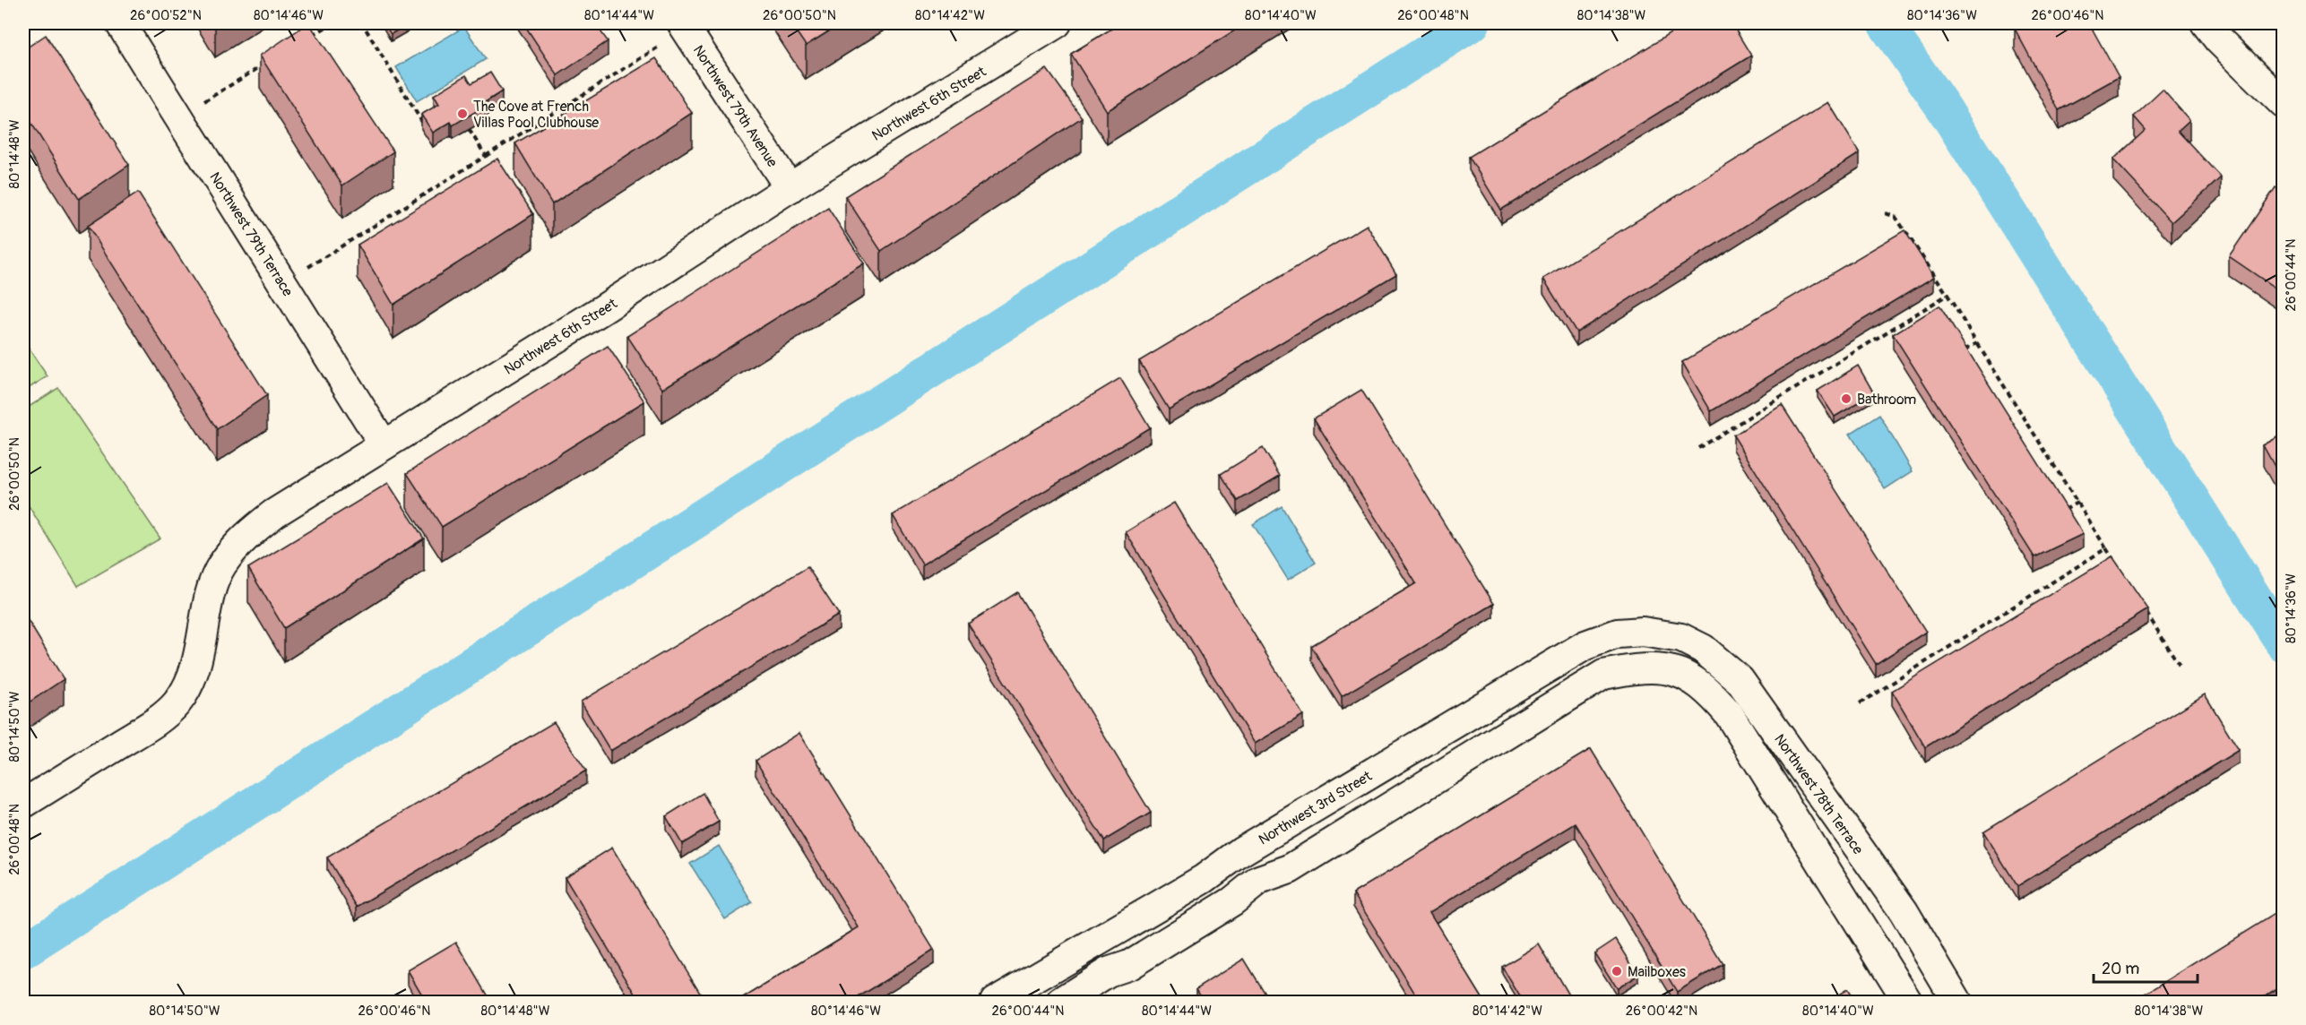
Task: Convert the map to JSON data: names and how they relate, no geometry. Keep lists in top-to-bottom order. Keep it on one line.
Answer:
{"streets":{"street":["Northwest 6th Street","Northwest 79th Avenue","Northwest 79th Terrace","Northwest 78th Terrace","Northwest 3rd Street"]},"crossings":[["Northwest 6th Street","Northwest 79th Avenue"],["Northwest 6th Street","Northwest 79th Terrace"],["Northwest 78th Terrace","Northwest 3rd Street"]],"places":["The Cove at French Villas Pool Clubhouse","Bathroom","Mailboxes"],"scale_bar":"20 m","coordinates":["26°00'52\"N","80°14'46\"W","80°14'44\"W","26°00'50\"N","80°14'42\"W","80°14'40\"W","26°00'48\"N","80°14'38\"W","80°14'36\"W","26°00'46\"N","80°14'48\"W","26°00'44\"N","80°14'50\"W","26°00'42\"N"]}
